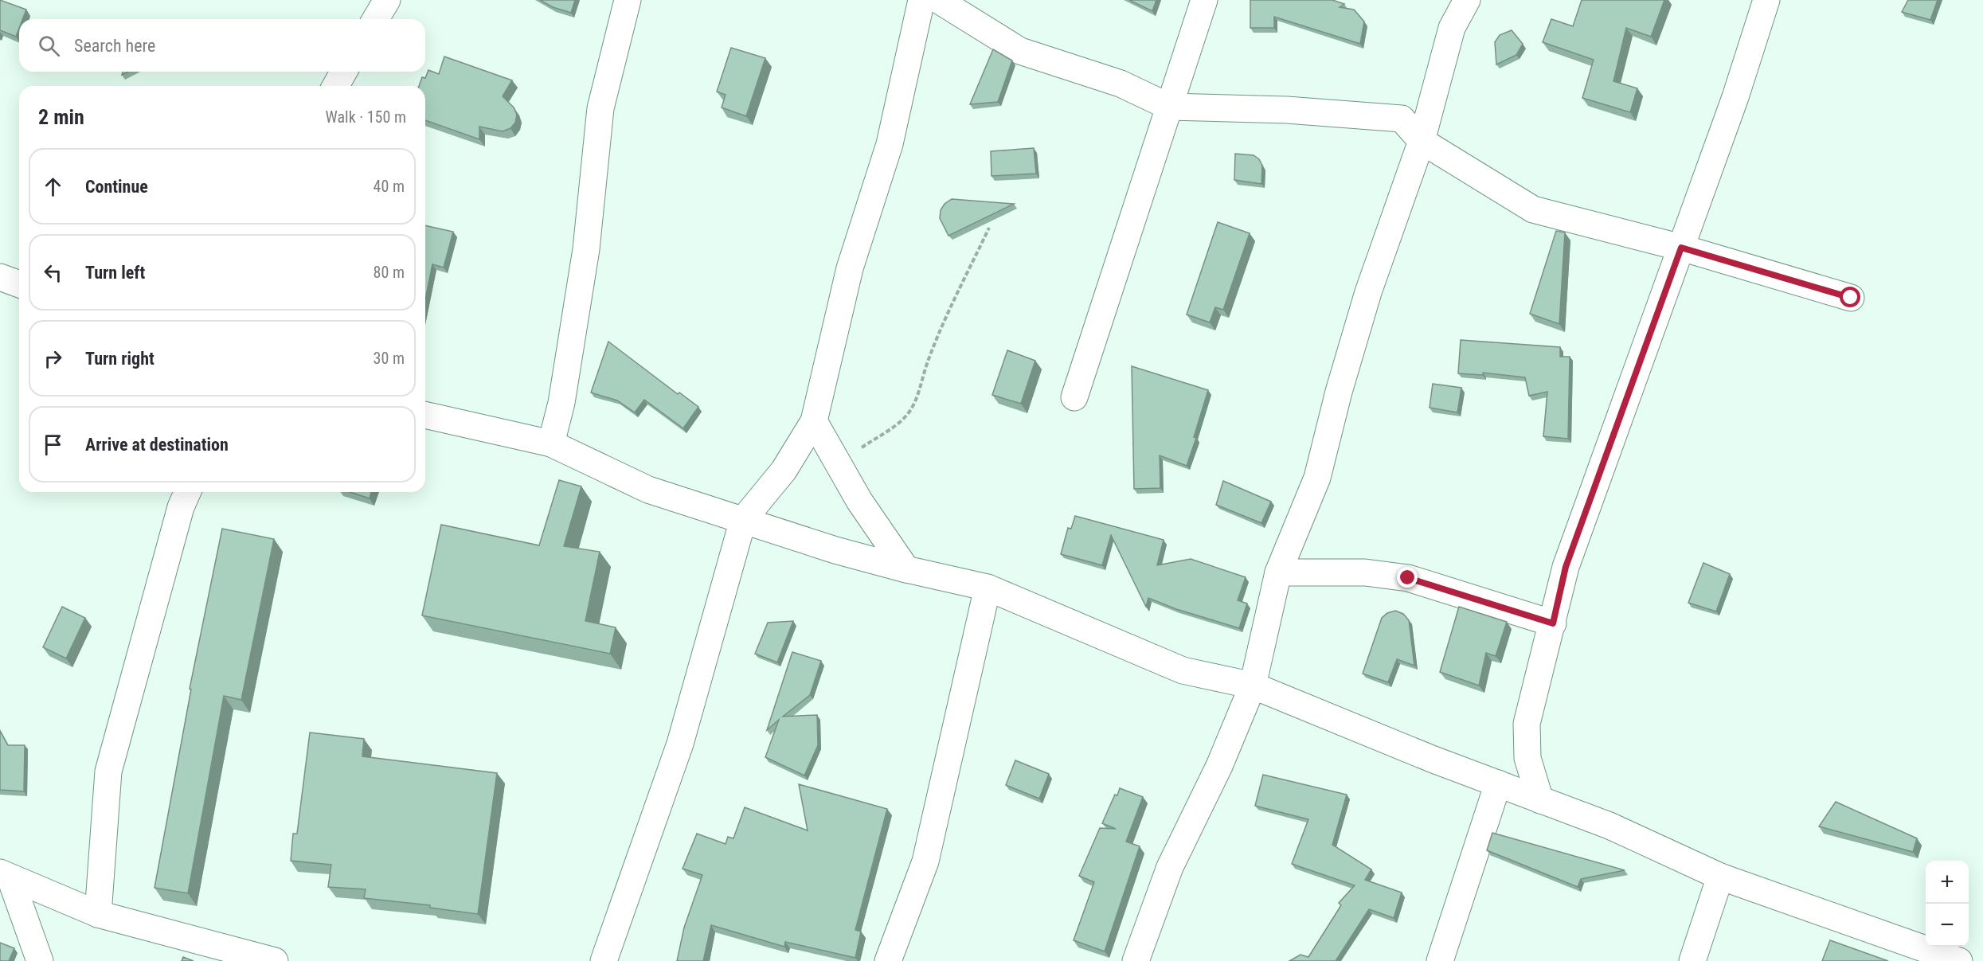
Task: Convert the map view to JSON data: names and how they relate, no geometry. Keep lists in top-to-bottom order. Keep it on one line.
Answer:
{"page":{"search":"Search here","heading":["2 min","Walk · 150 m"],"list":[["Continue","40 m"],["Turn left","80 m"],["Turn right","30 m"],"Arrive at destination"],"map_buttons":["+","−"]}}
